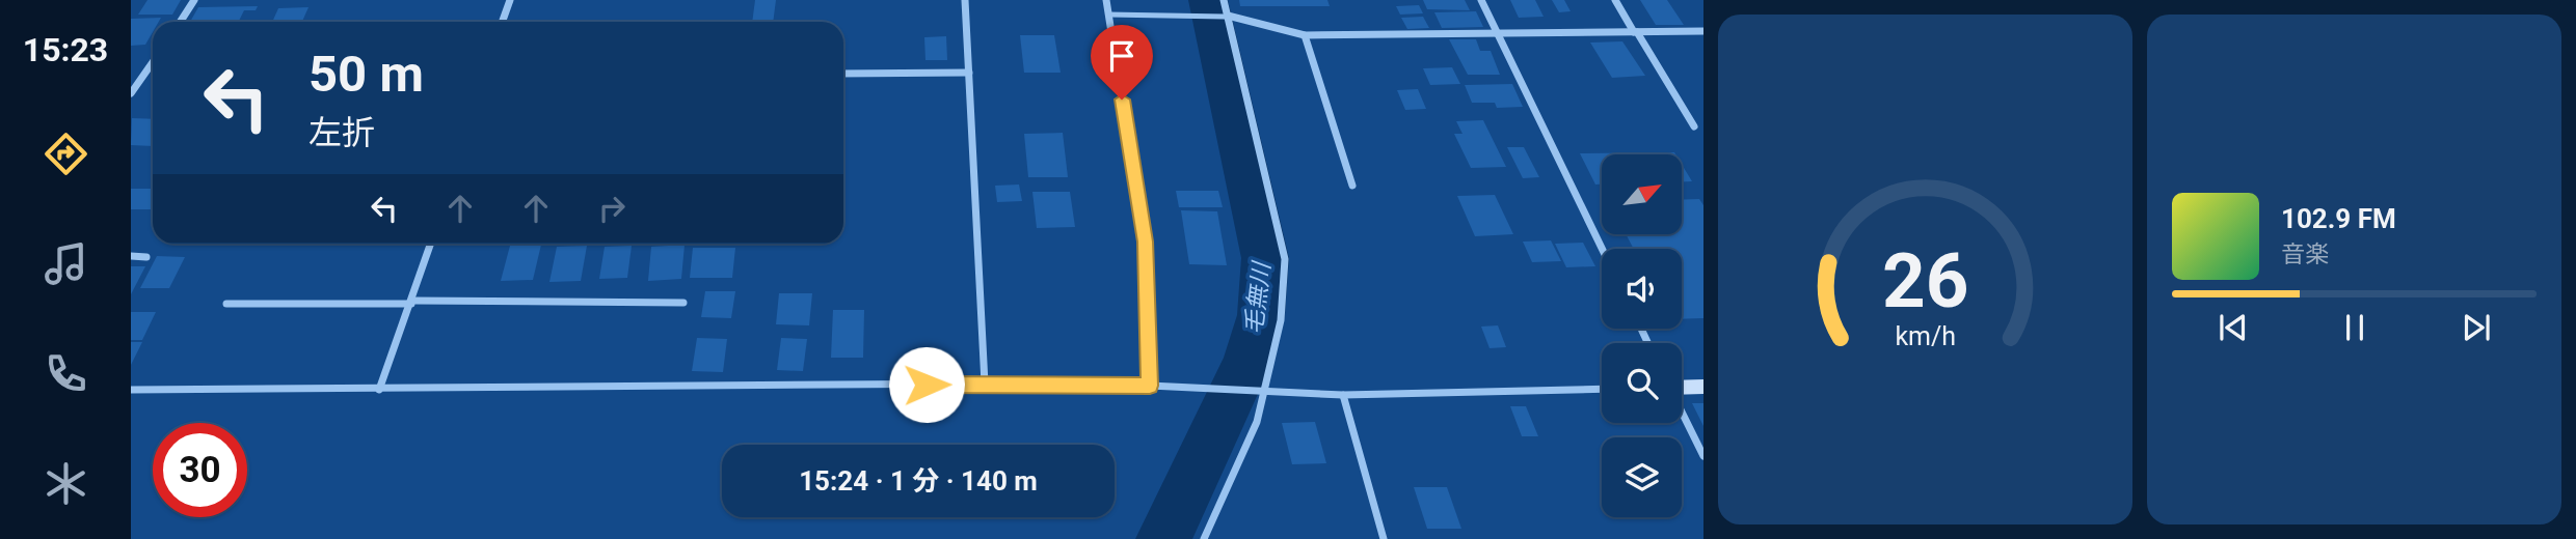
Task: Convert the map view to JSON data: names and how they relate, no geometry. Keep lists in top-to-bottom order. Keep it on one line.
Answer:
{"water":["毛無川"],"north":"top right","page":{"tabs":"15:23","turn":["50 m","左折"],"song":["102.9 FM","音楽"],"limit":"30","trip":"15:24 · 1 分 · 140 m","gauge":["26","km/h"]}}
